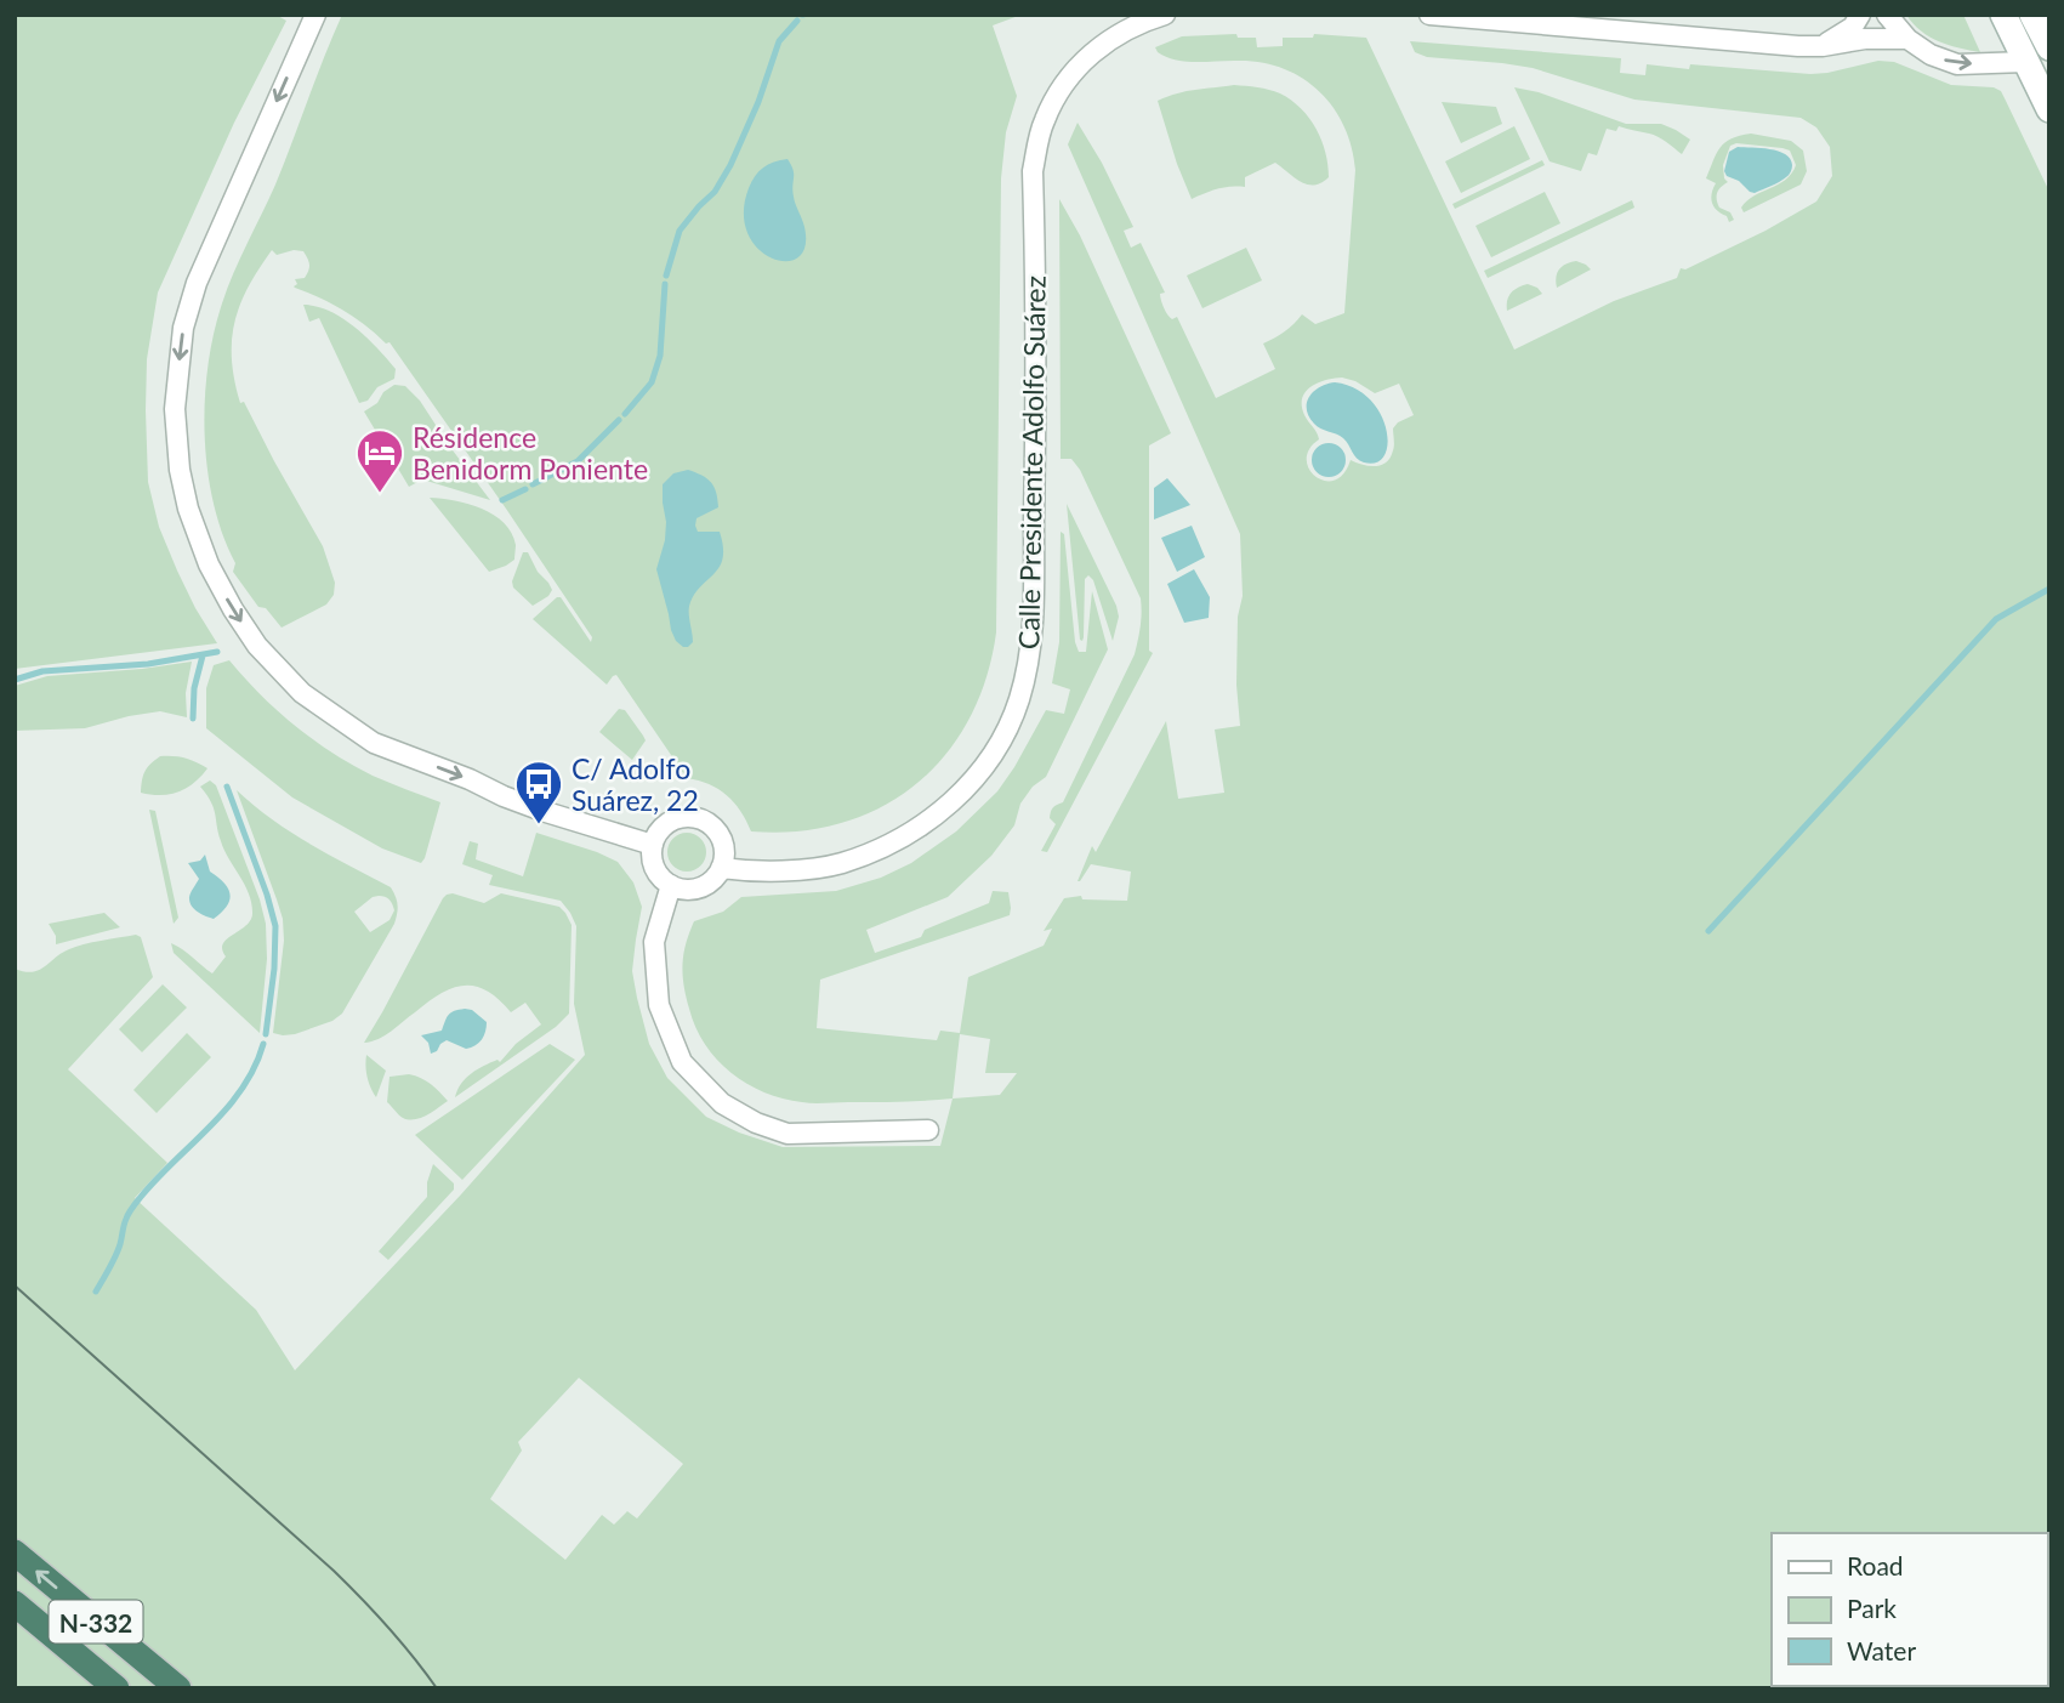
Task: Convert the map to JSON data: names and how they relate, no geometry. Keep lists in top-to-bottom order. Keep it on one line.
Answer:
{"streets":{"highway":["N-332"],"street":["Calle Presidente Adolfo Suárez"]},"places":{"hotel":["Résidence Benidorm Poniente"],"bus stop":["C/ Adolfo Suárez, 22"]},"legend":["Road","Park","Water"]}
